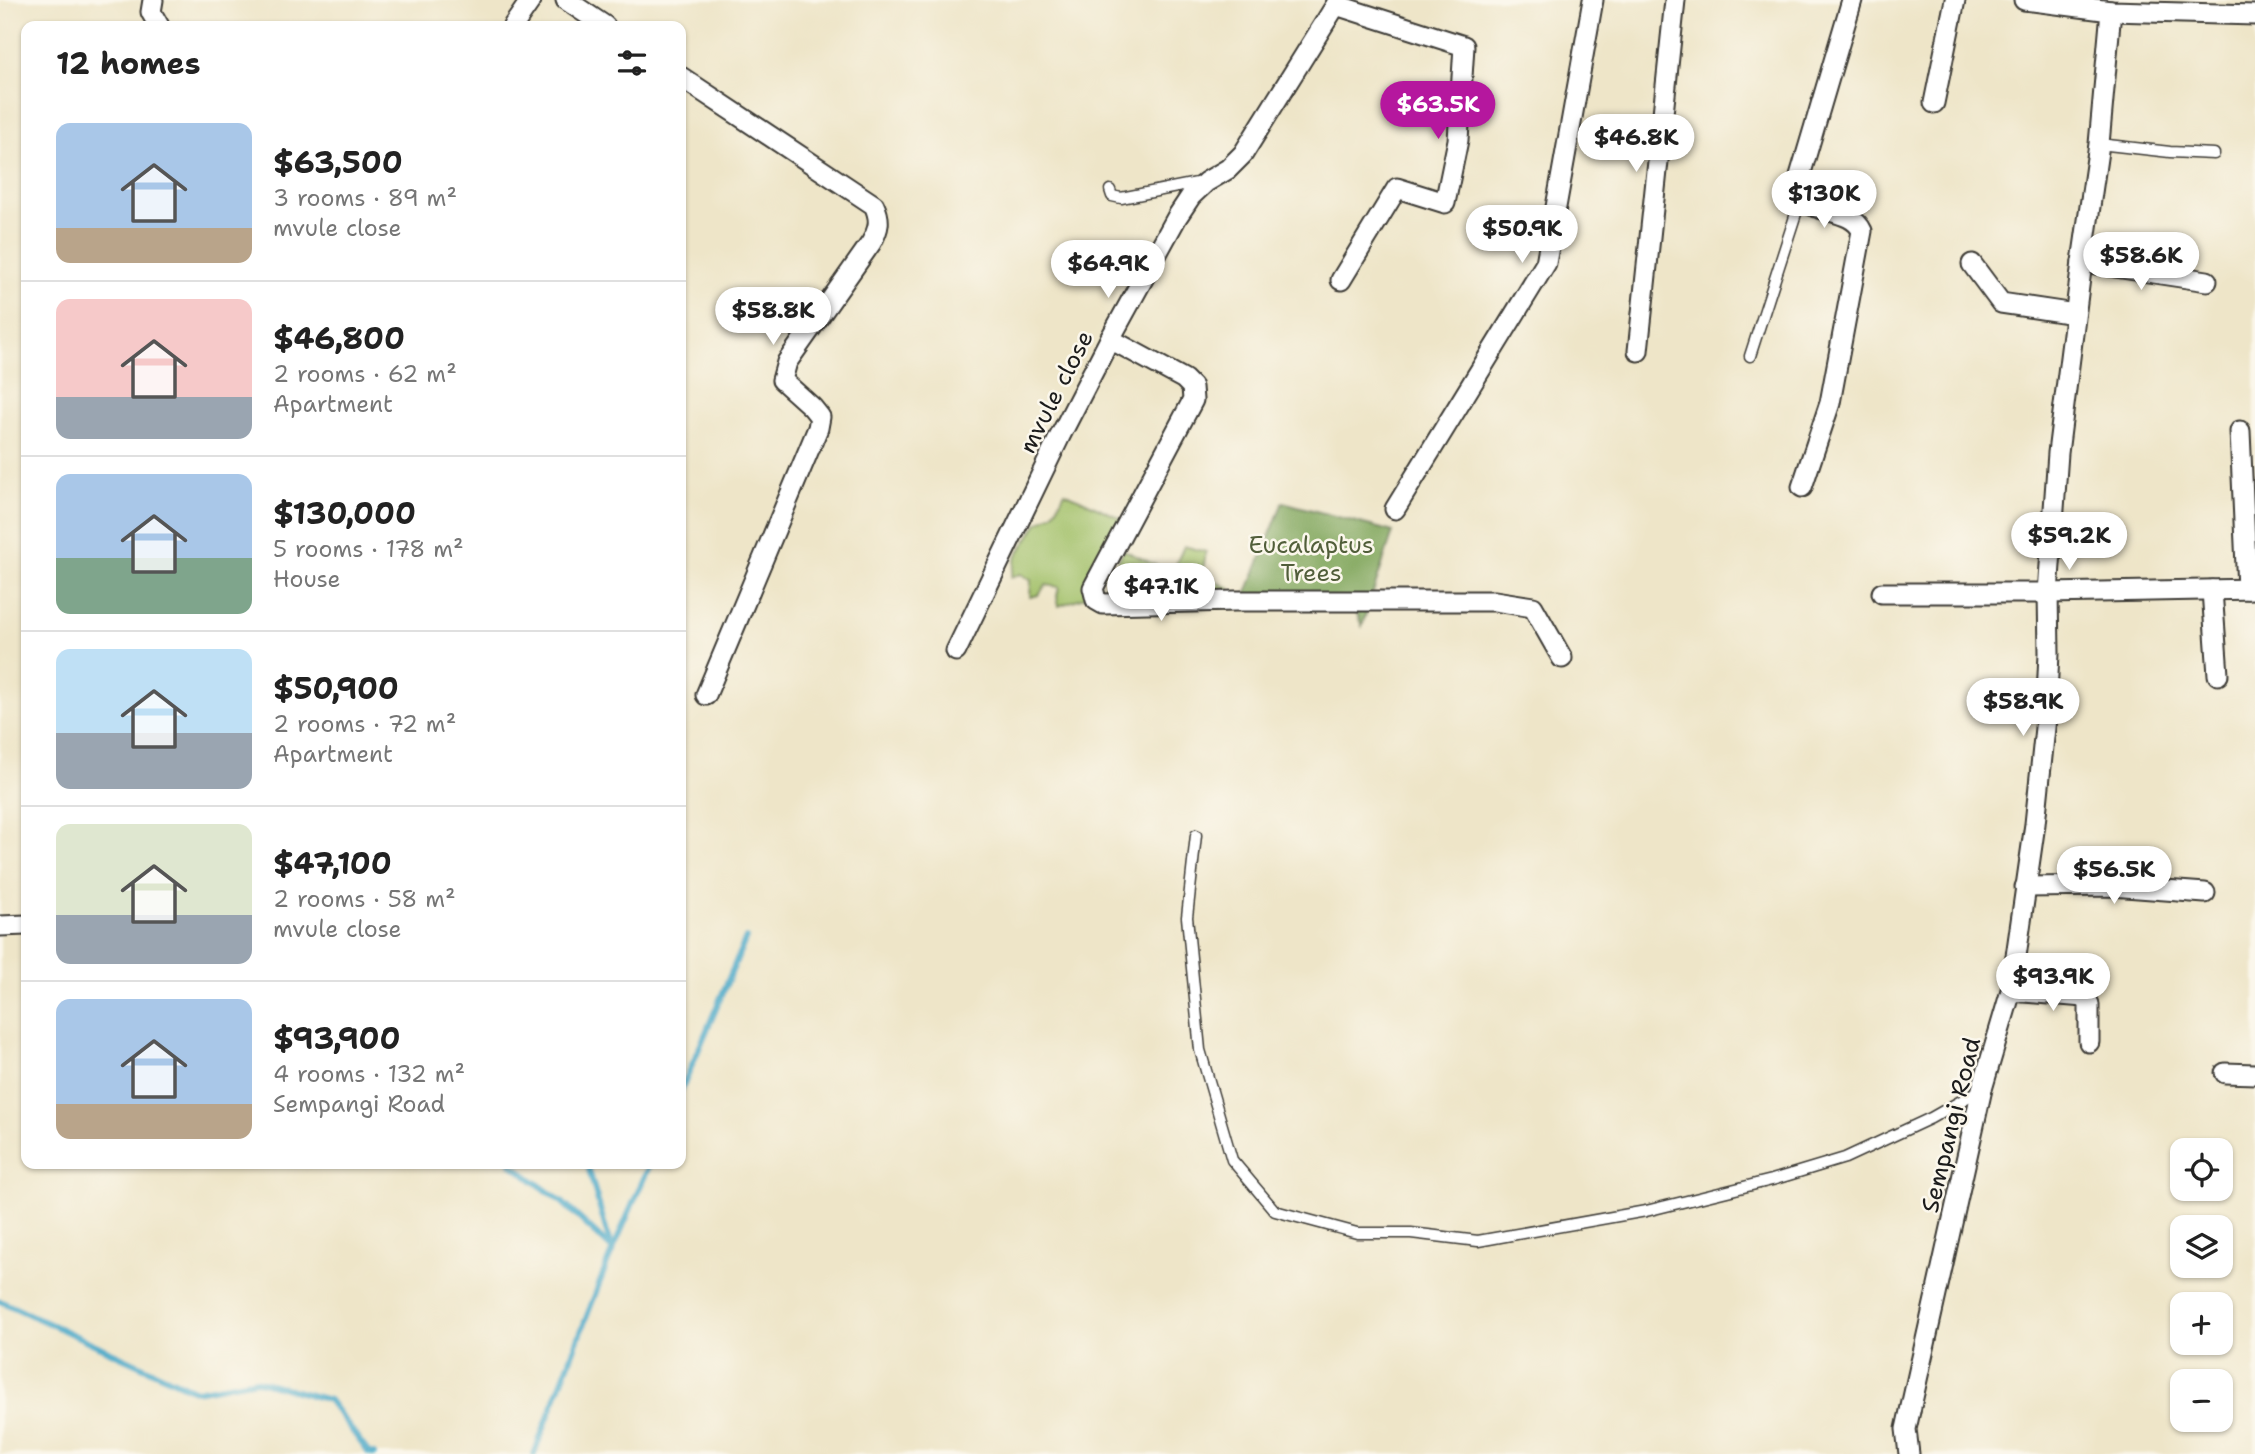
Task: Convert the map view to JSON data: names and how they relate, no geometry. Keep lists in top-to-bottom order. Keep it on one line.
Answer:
{"streets":{"street":["mvule close","Sempangi Road"]},"parks":["Eucalaptus Trees"],"page":{"heading":"12 homes","price":["$63.5K","$46.8K","$130K","$50.9K","$58.6K","$64.9K","$58.8K","$59.2K","$47.1K","$58.9K","$56.5K","$93.9K"],"list":[{"name":"$63,500","note":"3 rooms · 89 m² · mvule close"},{"name":"$46,800","note":"2 rooms · 62 m² · Apartment"},{"name":"$130,000","note":"5 rooms · 178 m² · House"},{"name":"$50,900","note":"2 rooms · 72 m² · Apartment"},{"name":"$47,100","note":"2 rooms · 58 m² · mvule close"},{"name":"$93,900","note":"4 rooms · 132 m² · Sempangi Road"}],"map_buttons":["+","−"]}}
